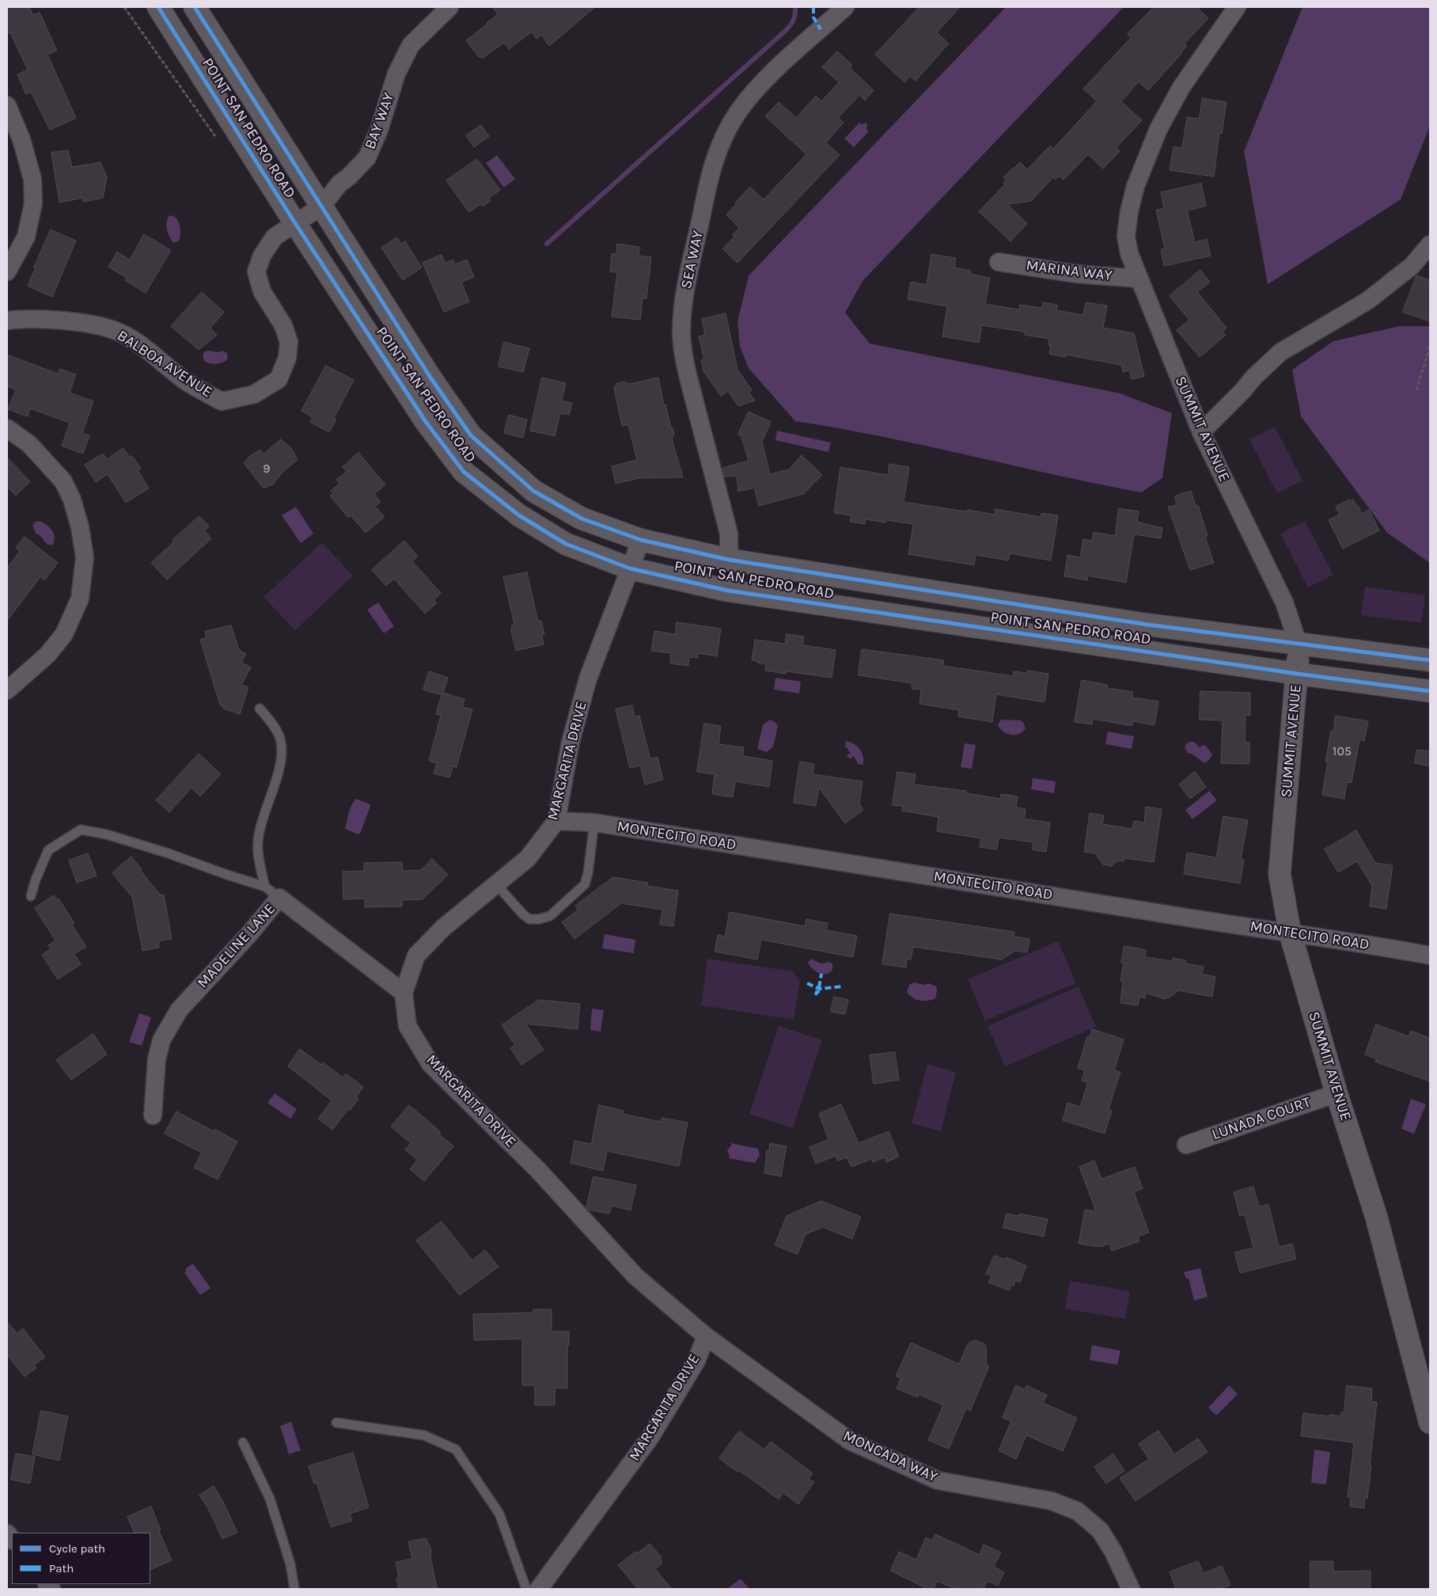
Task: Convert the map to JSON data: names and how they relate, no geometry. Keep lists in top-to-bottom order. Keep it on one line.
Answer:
{"streets":{"main road":["POINT SAN PEDRO ROAD","SUMMIT AVENUE"],"street":["BAY WAY","SEA WAY","MARINA WAY","BALBOA AVENUE","MARGARITA DRIVE","MONTECITO ROAD","MADELINE LANE","LUNADA COURT","MONCADA WAY"]},"crossings":[["BAY WAY","POINT SAN PEDRO ROAD"],["BAY WAY","BALBOA AVENUE"],["POINT SAN PEDRO ROAD","SEA WAY"],["POINT SAN PEDRO ROAD","BALBOA AVENUE"],["POINT SAN PEDRO ROAD","SUMMIT AVENUE"],["POINT SAN PEDRO ROAD","MARGARITA DRIVE"],["MARINA WAY","SUMMIT AVENUE"],["SUMMIT AVENUE","MONTECITO ROAD"],["SUMMIT AVENUE","LUNADA COURT"],["MARGARITA DRIVE","MONTECITO ROAD"],["MARGARITA DRIVE","MADELINE LANE"],["MARGARITA DRIVE","MONCADA WAY"]],"house_numbers":["9","105"],"legend":["Cycle path","Path"]}
